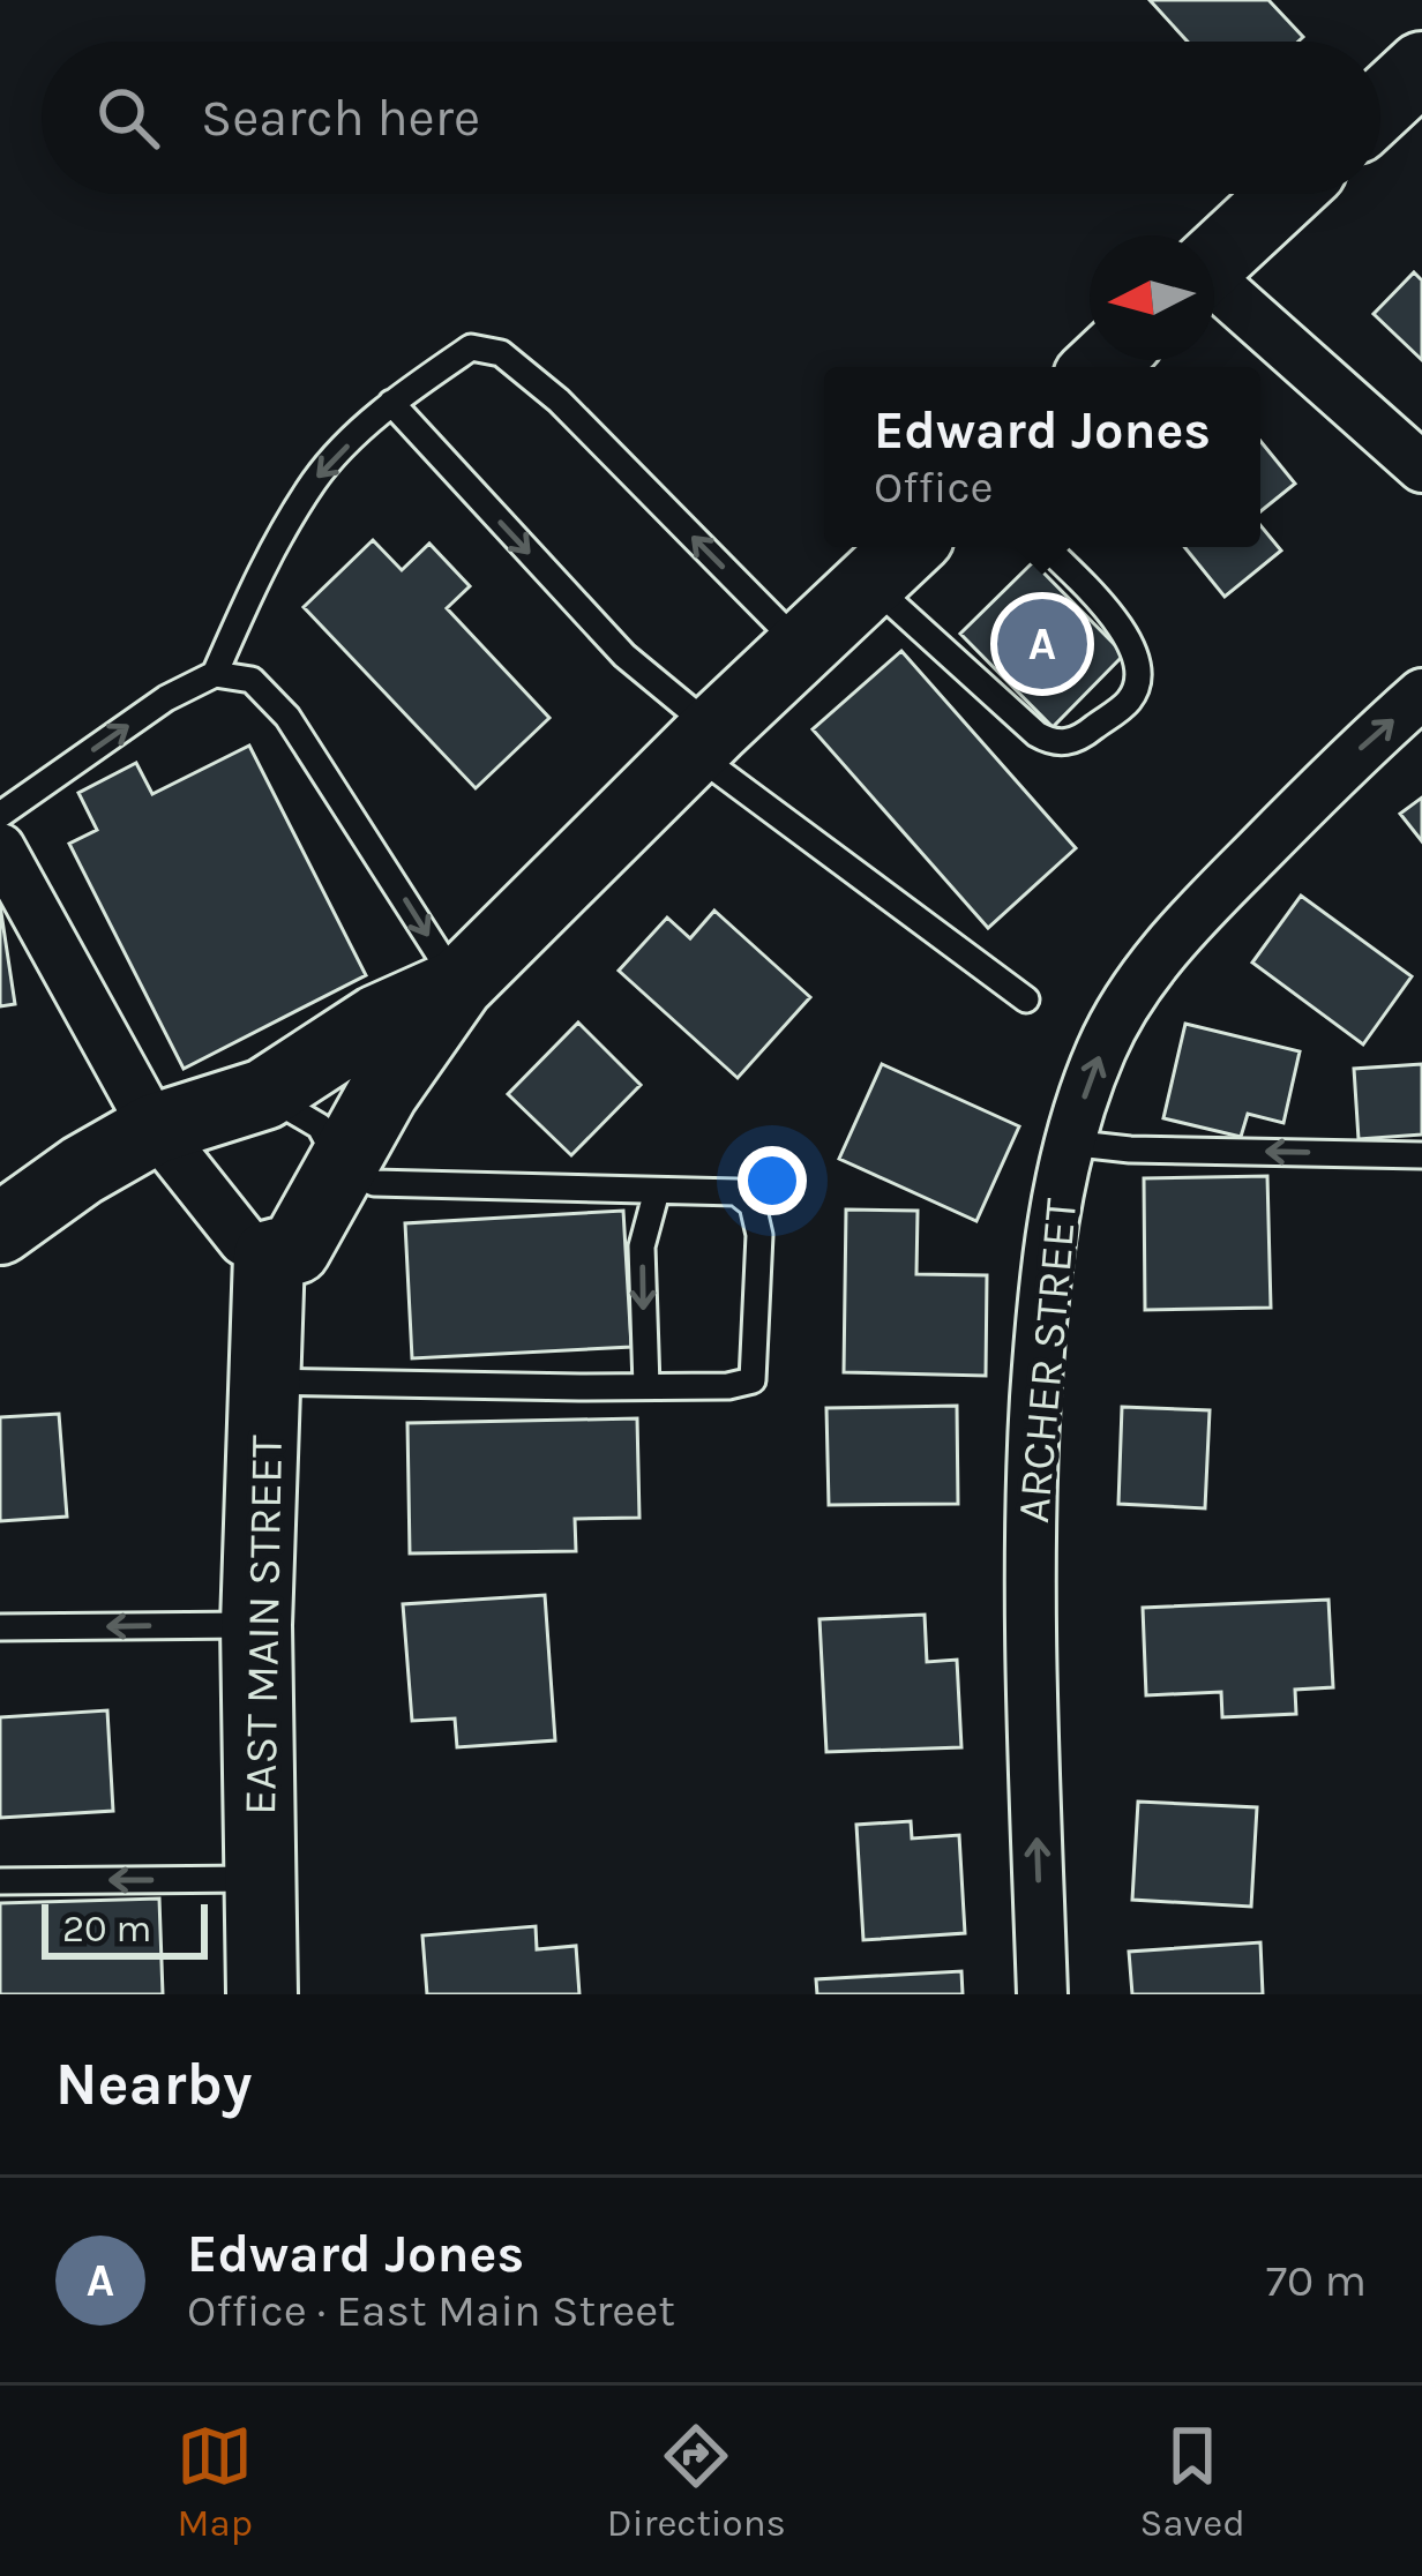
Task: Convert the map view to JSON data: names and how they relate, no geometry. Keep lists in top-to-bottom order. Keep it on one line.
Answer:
{"streets":{"main road":["EAST MAIN STREET"],"street":["ARCHER STREET"]},"one_way":["ARCHER STREET"],"scale_bar":"20 m","north":"left","page":{"search":"Search here","popup":["Edward Jones","Office"],"pins":"A","scale":"20 m","heading":"Nearby","list":[{"mark":"A","name":"Edward Jones","note":"Office · East Main Street","value":"70 m"}],"nav":["Map","Directions","Saved"]}}
